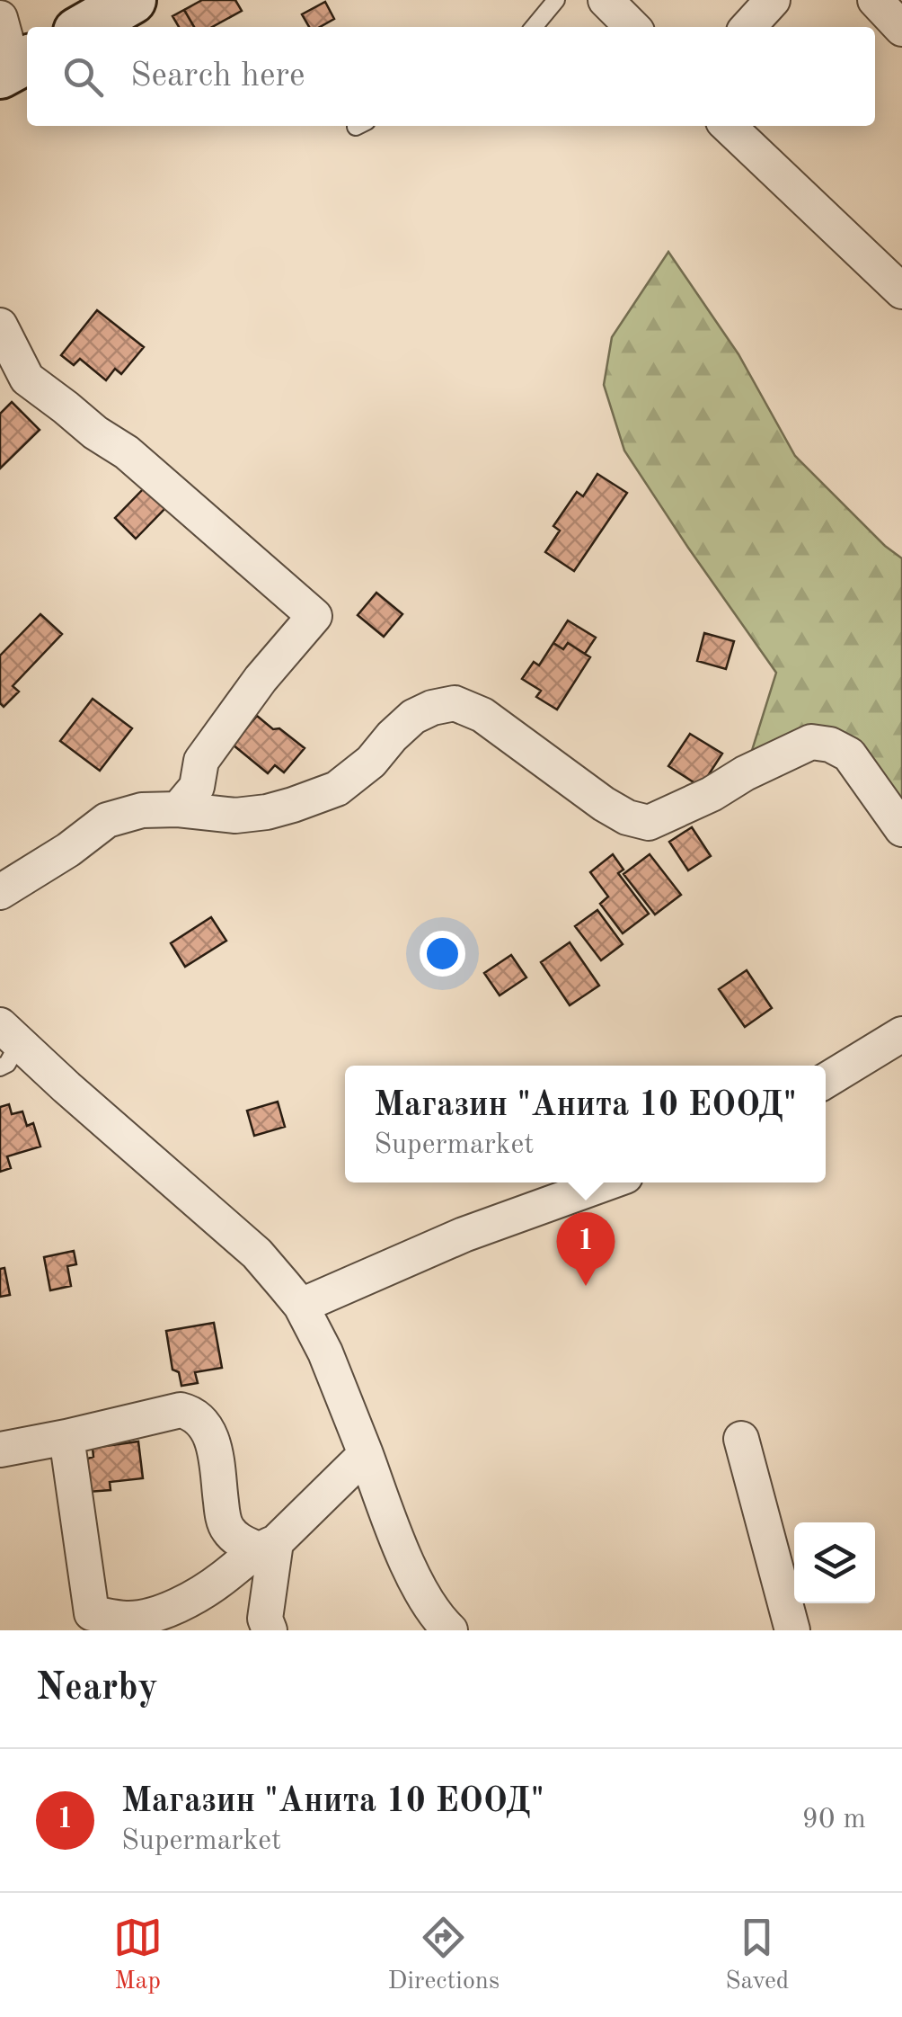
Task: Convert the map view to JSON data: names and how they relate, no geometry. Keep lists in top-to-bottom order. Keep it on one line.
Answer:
{"page":{"search":"Search here","popup":["Магазин \"Анита 10 ЕООД\"","Supermarket"],"pins":"1","heading":"Nearby","list":[{"mark":"1","name":"Магазин \"Анита 10 ЕООД\"","note":"Supermarket","value":"90 m"}],"nav":["Map","Directions","Saved"]}}
